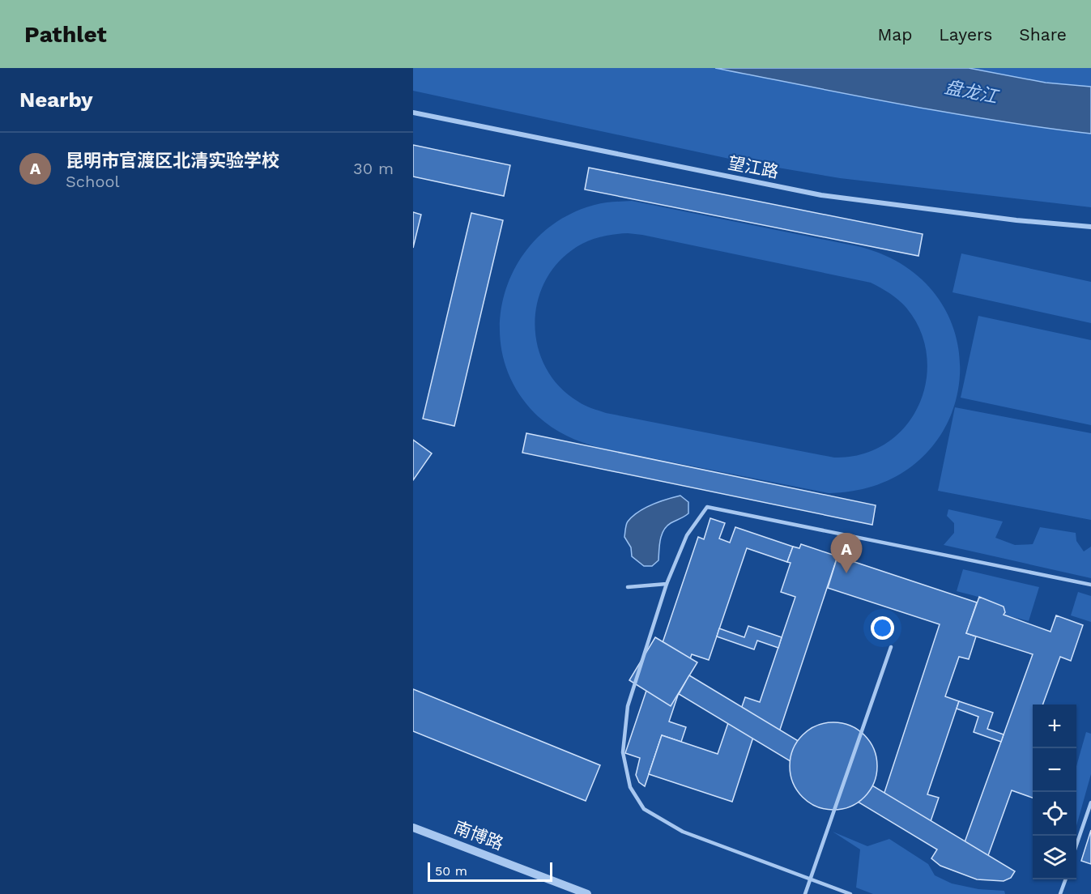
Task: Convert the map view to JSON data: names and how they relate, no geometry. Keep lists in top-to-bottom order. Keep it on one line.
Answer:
{"streets":{"street":["望江路","南博路"]},"water":["盘龙江"],"scale_bar":"50 m","page":{"header":"Pathlet","nav":["Map","Layers","Share"],"heading":"Nearby","list":[{"mark":"A","name":"昆明市官渡区北清实验学校","note":"School","value":"30 m"}],"pins":"A","map_buttons":["+","−"],"scale":"50 m"}}
